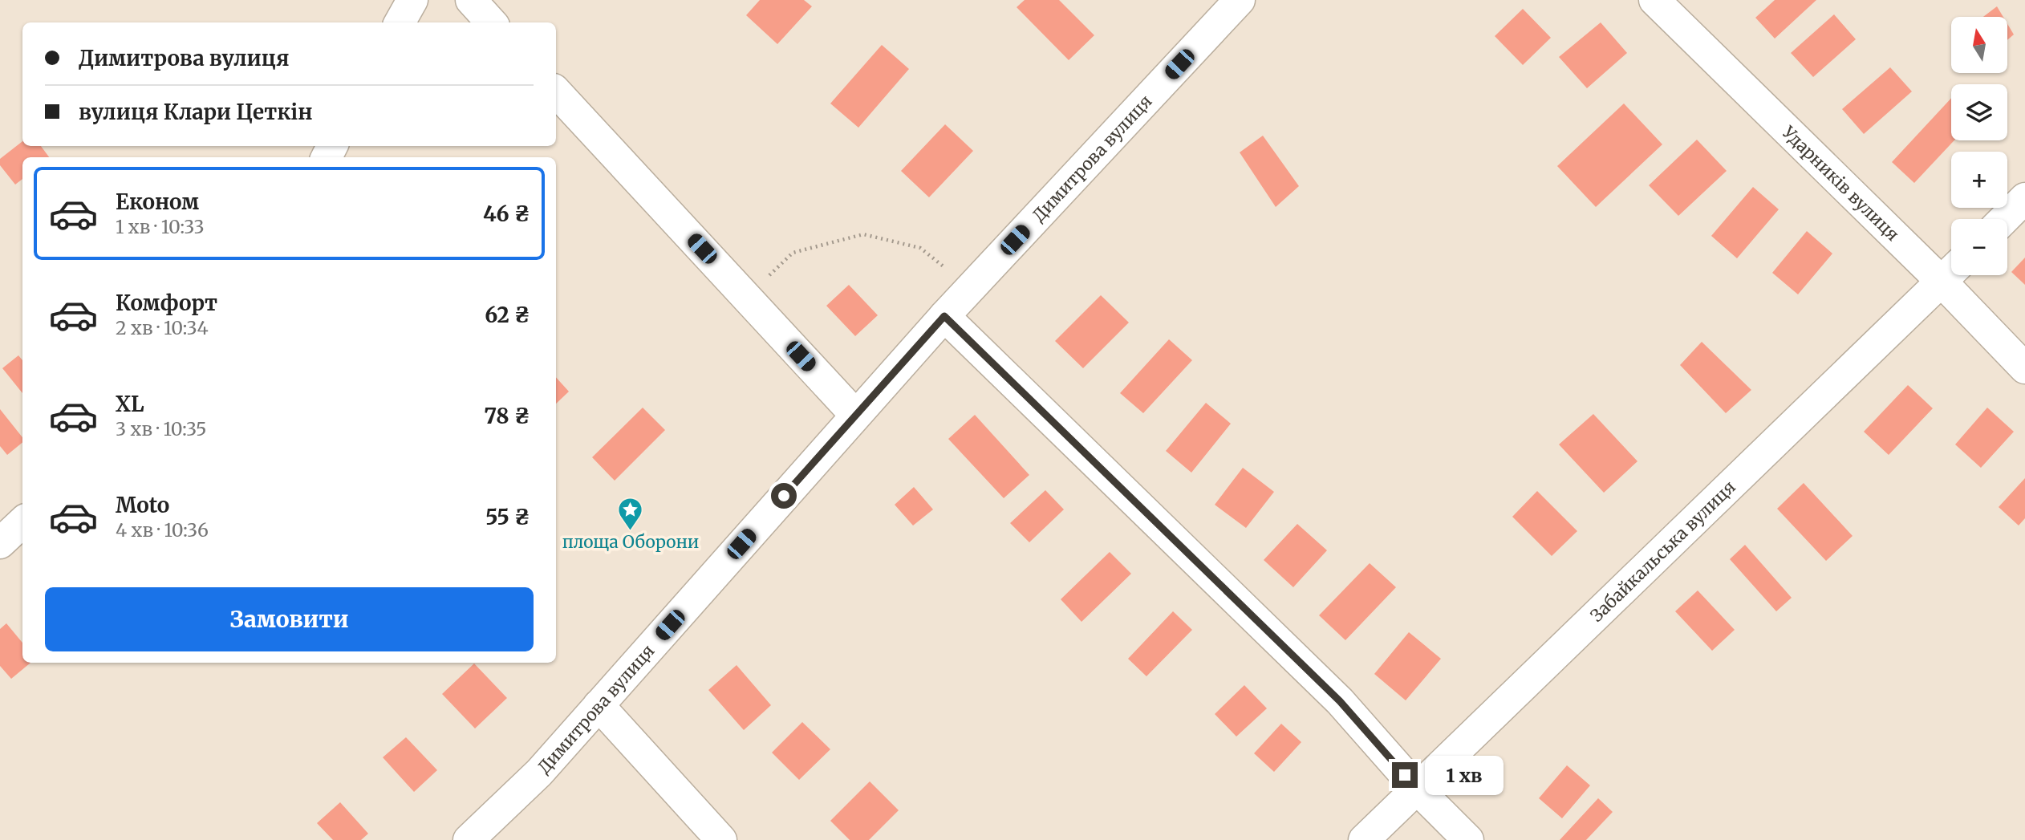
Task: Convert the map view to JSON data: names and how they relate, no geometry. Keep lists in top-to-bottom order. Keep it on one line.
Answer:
{"streets":{"street":["Димитрова вулиця","Ударників вулиця","Забайкальська вулиця"]},"crossings":[["Ударників вулиця","Забайкальська вулиця"]],"places":{"place":["площа Оборони"]},"north":"top","page":{"map_buttons":["+","−"],"banner":["Димитрова вулиця","вулиця Клари Цеткін"],"list":[{"name":"Економ","note":"1 хв · 10:33","value":"46 ₴"},{"name":"Комфорт","note":"2 хв · 10:34","value":"62 ₴"},{"name":"XL","note":"3 хв · 10:35","value":"78 ₴"},{"name":"Moto","note":"4 хв · 10:36","value":"55 ₴"}],"buttons":"Замовити","bubble":"1 хв"}}
